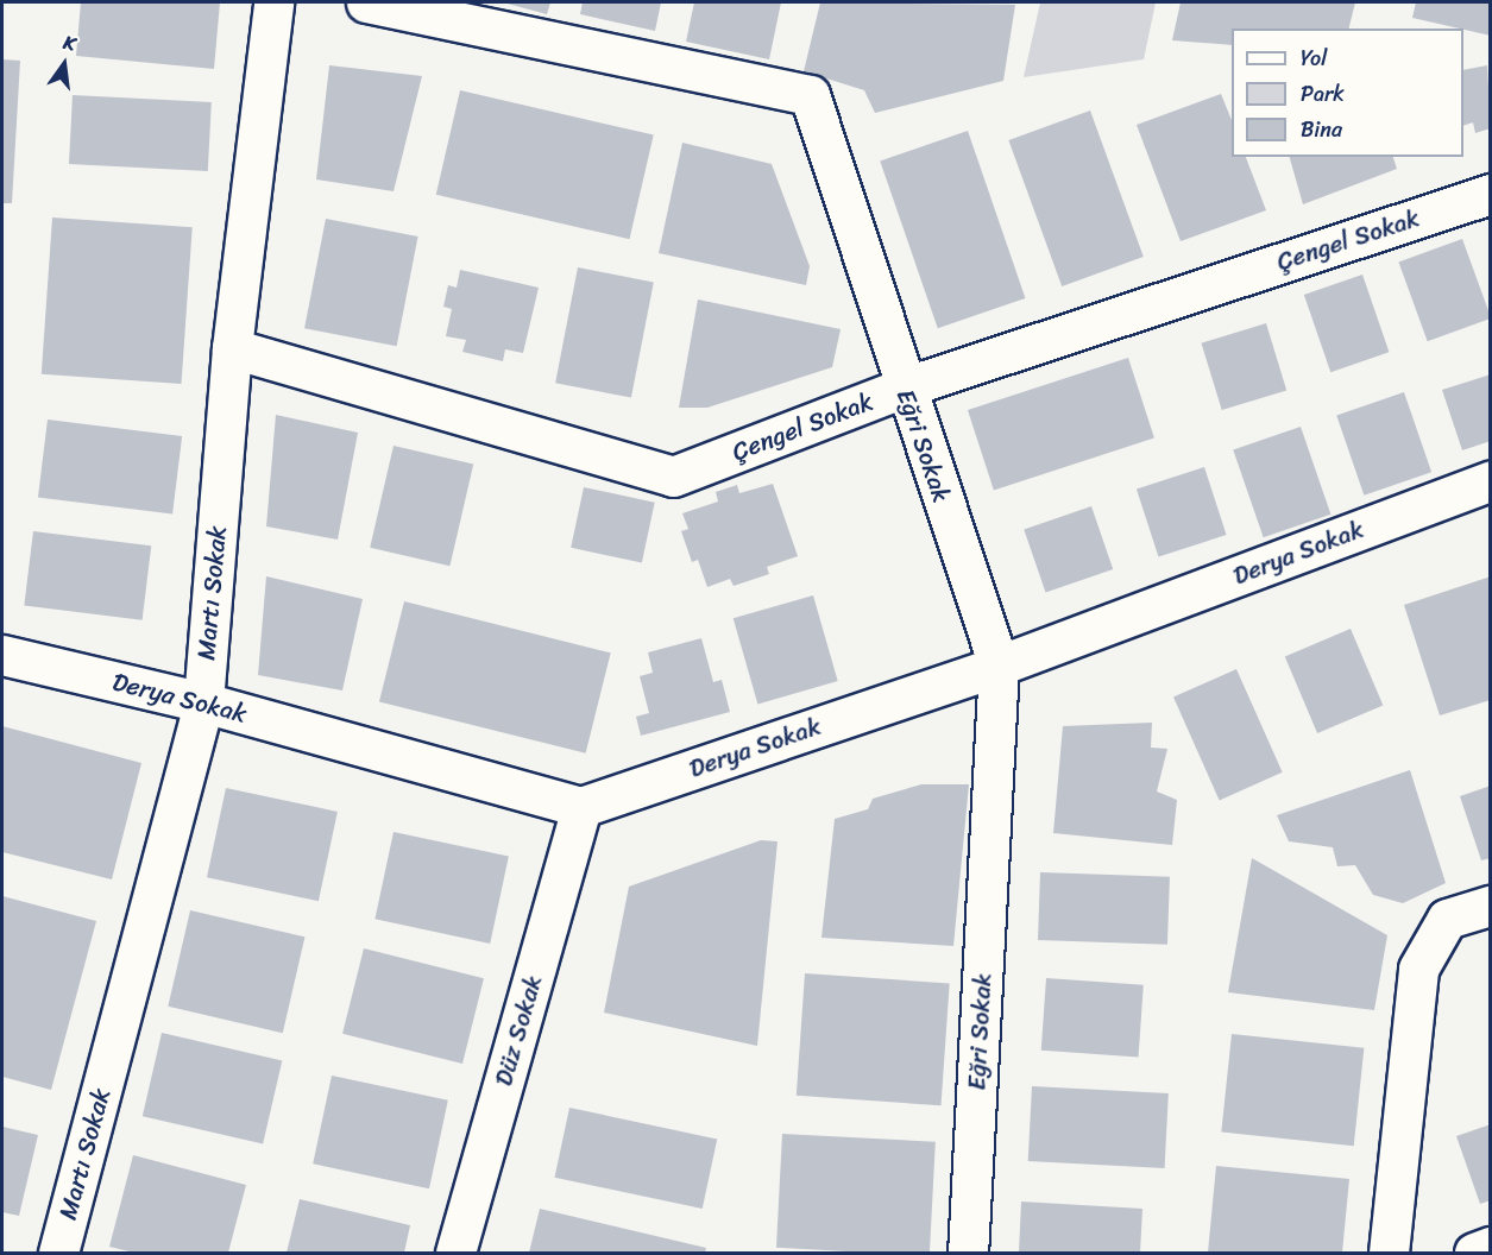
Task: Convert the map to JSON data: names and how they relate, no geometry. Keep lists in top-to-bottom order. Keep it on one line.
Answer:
{"streets":{"street":["Çengel Sokak","Eğri Sokak","Derya Sokak","Martı Sokak","Düz Sokak"]},"crossings":[["Çengel Sokak","Eğri Sokak"],["Çengel Sokak","Martı Sokak"],["Eğri Sokak","Derya Sokak"],["Derya Sokak","Martı Sokak"],["Derya Sokak","Düz Sokak"]],"legend":["Yol","Park","Bina"],"north":"top"}
